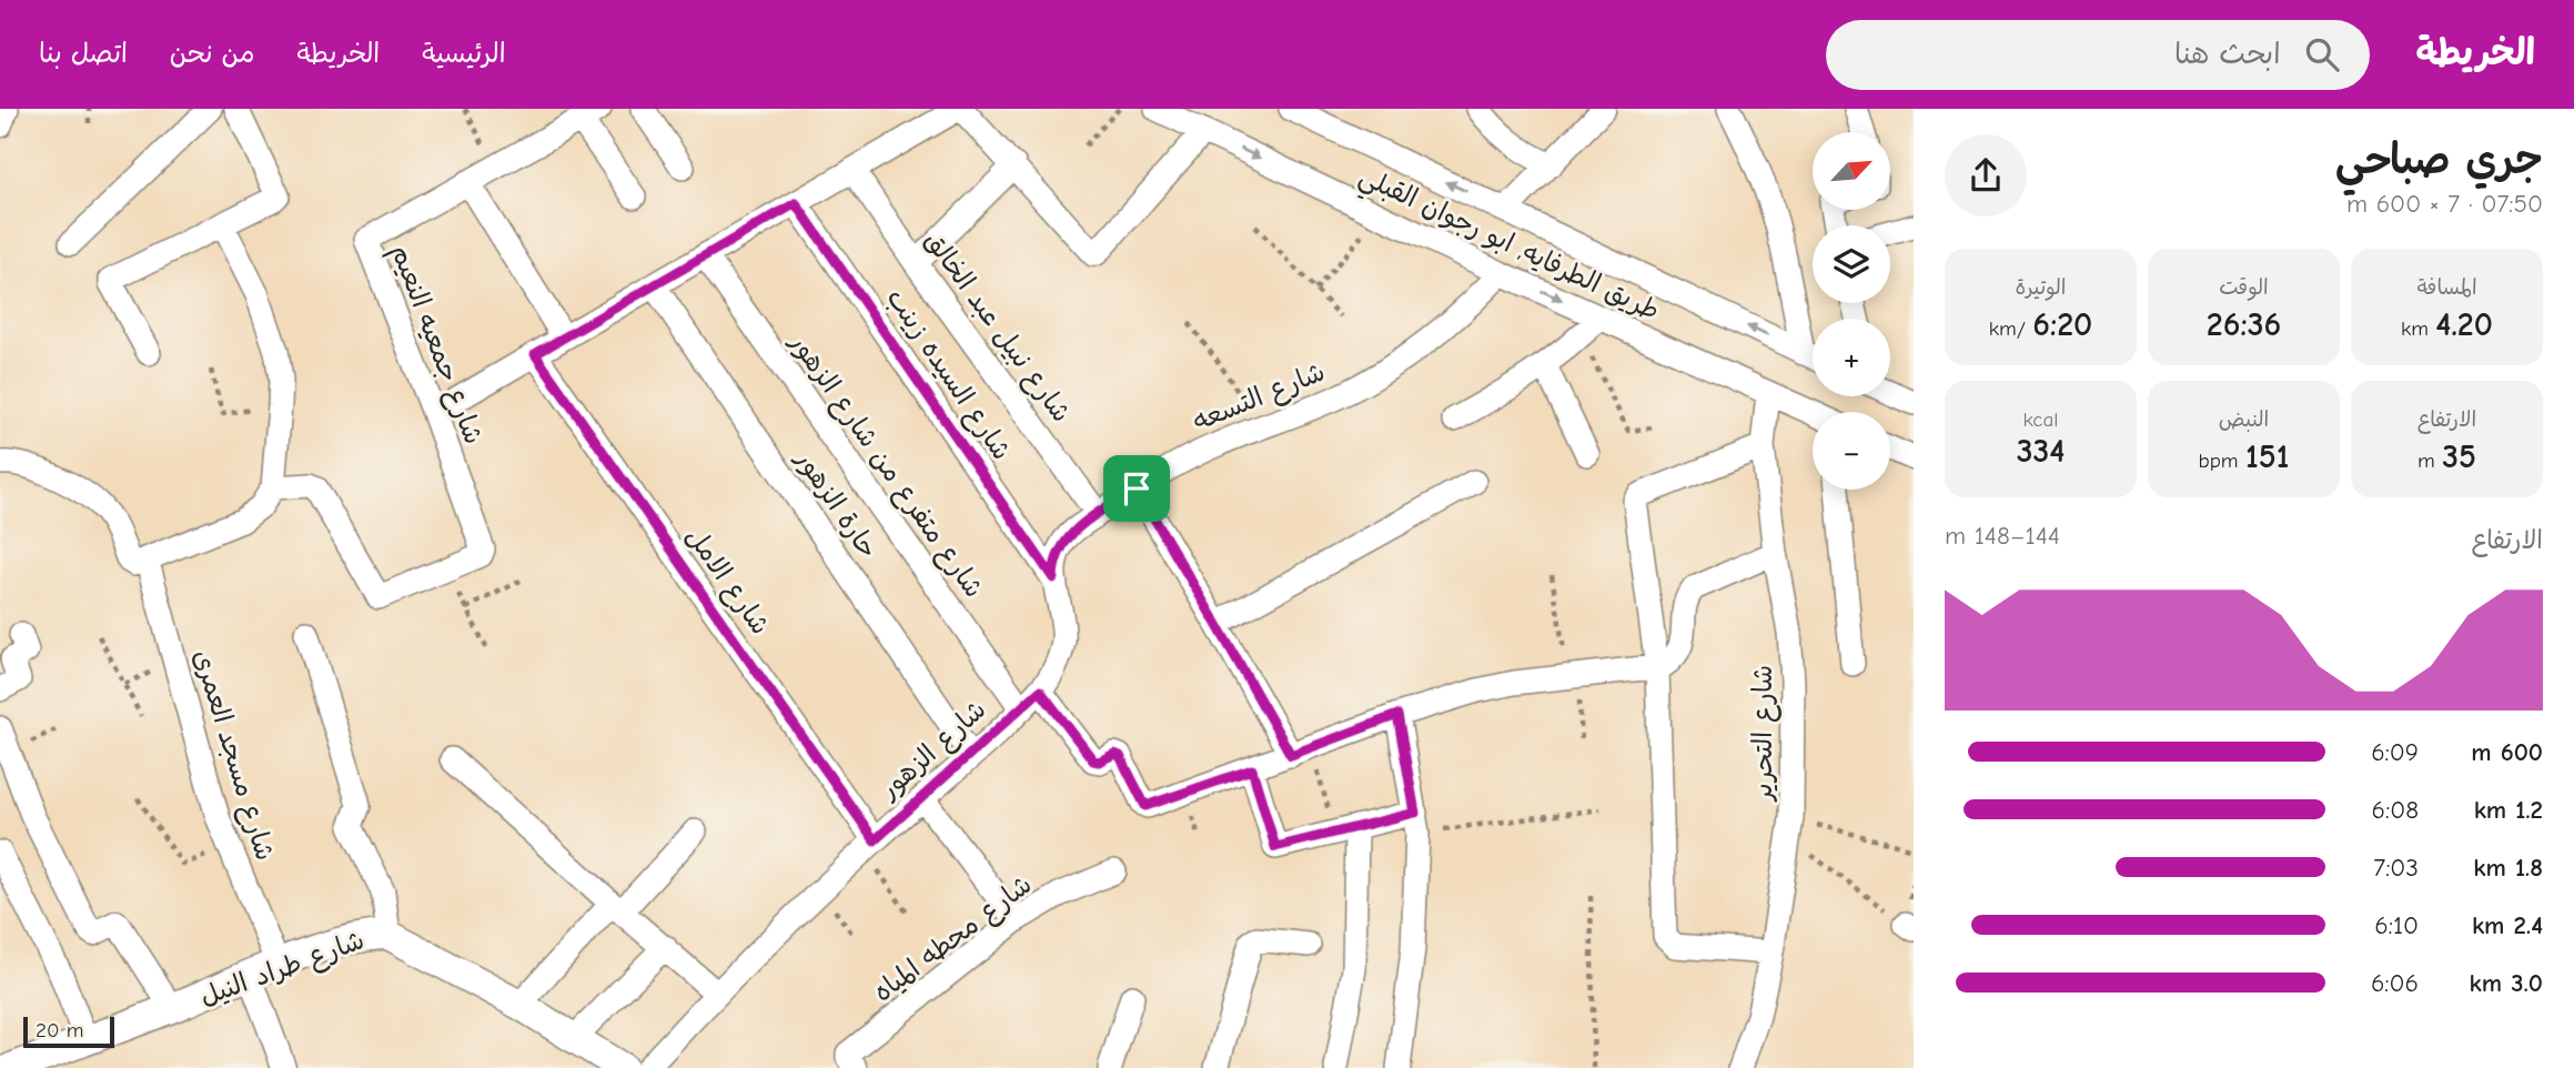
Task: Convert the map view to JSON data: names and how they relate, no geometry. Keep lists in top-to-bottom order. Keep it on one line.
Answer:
{"streets":{"street":["طريق الطرفايه, ابو رجوان القبلي","شارع نبيل عبد الخالق","شارع جمعيه النعيم","شارع السيده زينب","شارع التسعه","شارع متفرع من شارع الزهور","حارة الزهور","شارع الامل","شارع التحرير","شارع الزهور","شارع مسجد العمرى","شارع محطه المياه","شارع طراد النيل"]},"crossings":[["طريق الطرفايه, ابو رجوان القبلي","شارع التسعه"],["طريق الطرفايه, ابو رجوان القبلي","شارع التحرير"],["شارع نبيل عبد الخالق","شارع التسعه"],["شارع السيده زينب","شارع التسعه"],["شارع السيده زينب","شارع الزهور"],["شارع التسعه","شارع الزهور"],["شارع متفرع من شارع الزهور","شارع الزهور"],["حارة الزهور","شارع الزهور"],["شارع الامل","شارع الزهور"],["شارع مسجد العمرى","شارع طراد النيل"]],"scale_bar":"20 m","north":"top right","page":{"header":"الخريطة","search":"ابحث هنا","nav":["الرئيسية","الخريطة","من نحن","اتصل بنا"],"heading":["جري صباحي","07:50 · 7 × 600 m"],"map_buttons":["+","−"],"stats":[["المسافة","4.20 km"],["الوقت","26:36"],["الوتيرة","6:20 /km"],["الارتفاع","35 m"],["النبض","151 bpm"],["kcal","334"]],"chart":["الارتفاع","144–148 m"],"list":[{"name":"600 m","note":"6:09"},{"name":"1.2 km","note":"6:08"},{"name":"1.8 km","note":"7:03"},{"name":"2.4 km","note":"6:10"},{"name":"3.0 km","note":"6:06"}],"scale":"20 m"}}
